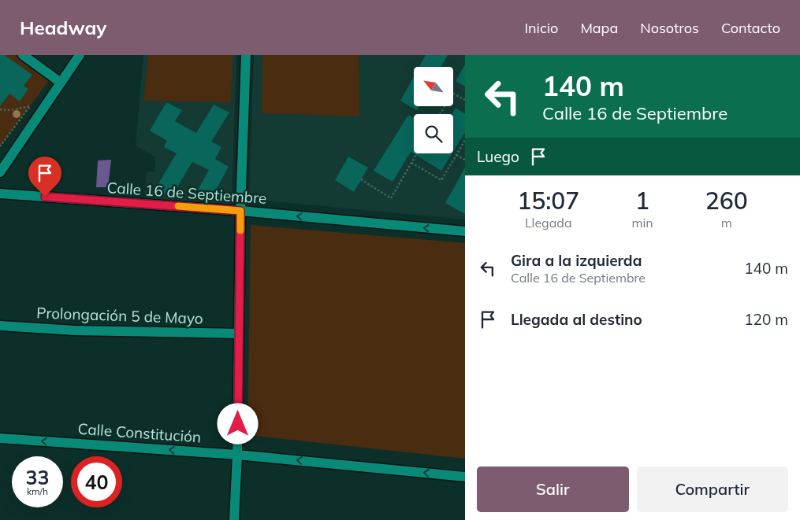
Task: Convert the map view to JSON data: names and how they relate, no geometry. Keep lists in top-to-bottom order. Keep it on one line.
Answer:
{"streets":{"street":["Calle 16 de Septiembre","Prolongación 5 de Mayo","Calle Constitución"]},"one_way":["Calle 16 de Septiembre","Calle Constitución"],"north":"top left","page":{"header":"Headway","nav":["Inicio","Mapa","Nosotros","Contacto"],"turn":["140 m","Calle 16 de Septiembre"],"then":"Luego","eta":["15:07","Llegada","1","min","260","m"],"list":[{"name":"Gira a la izquierda","note":"Calle 16 de Septiembre","value":"140 m"},{"name":"Llegada al destino","value":"120 m"}],"speed":"33 km/h","limit":"40","buttons":["Salir","Compartir"]}}
